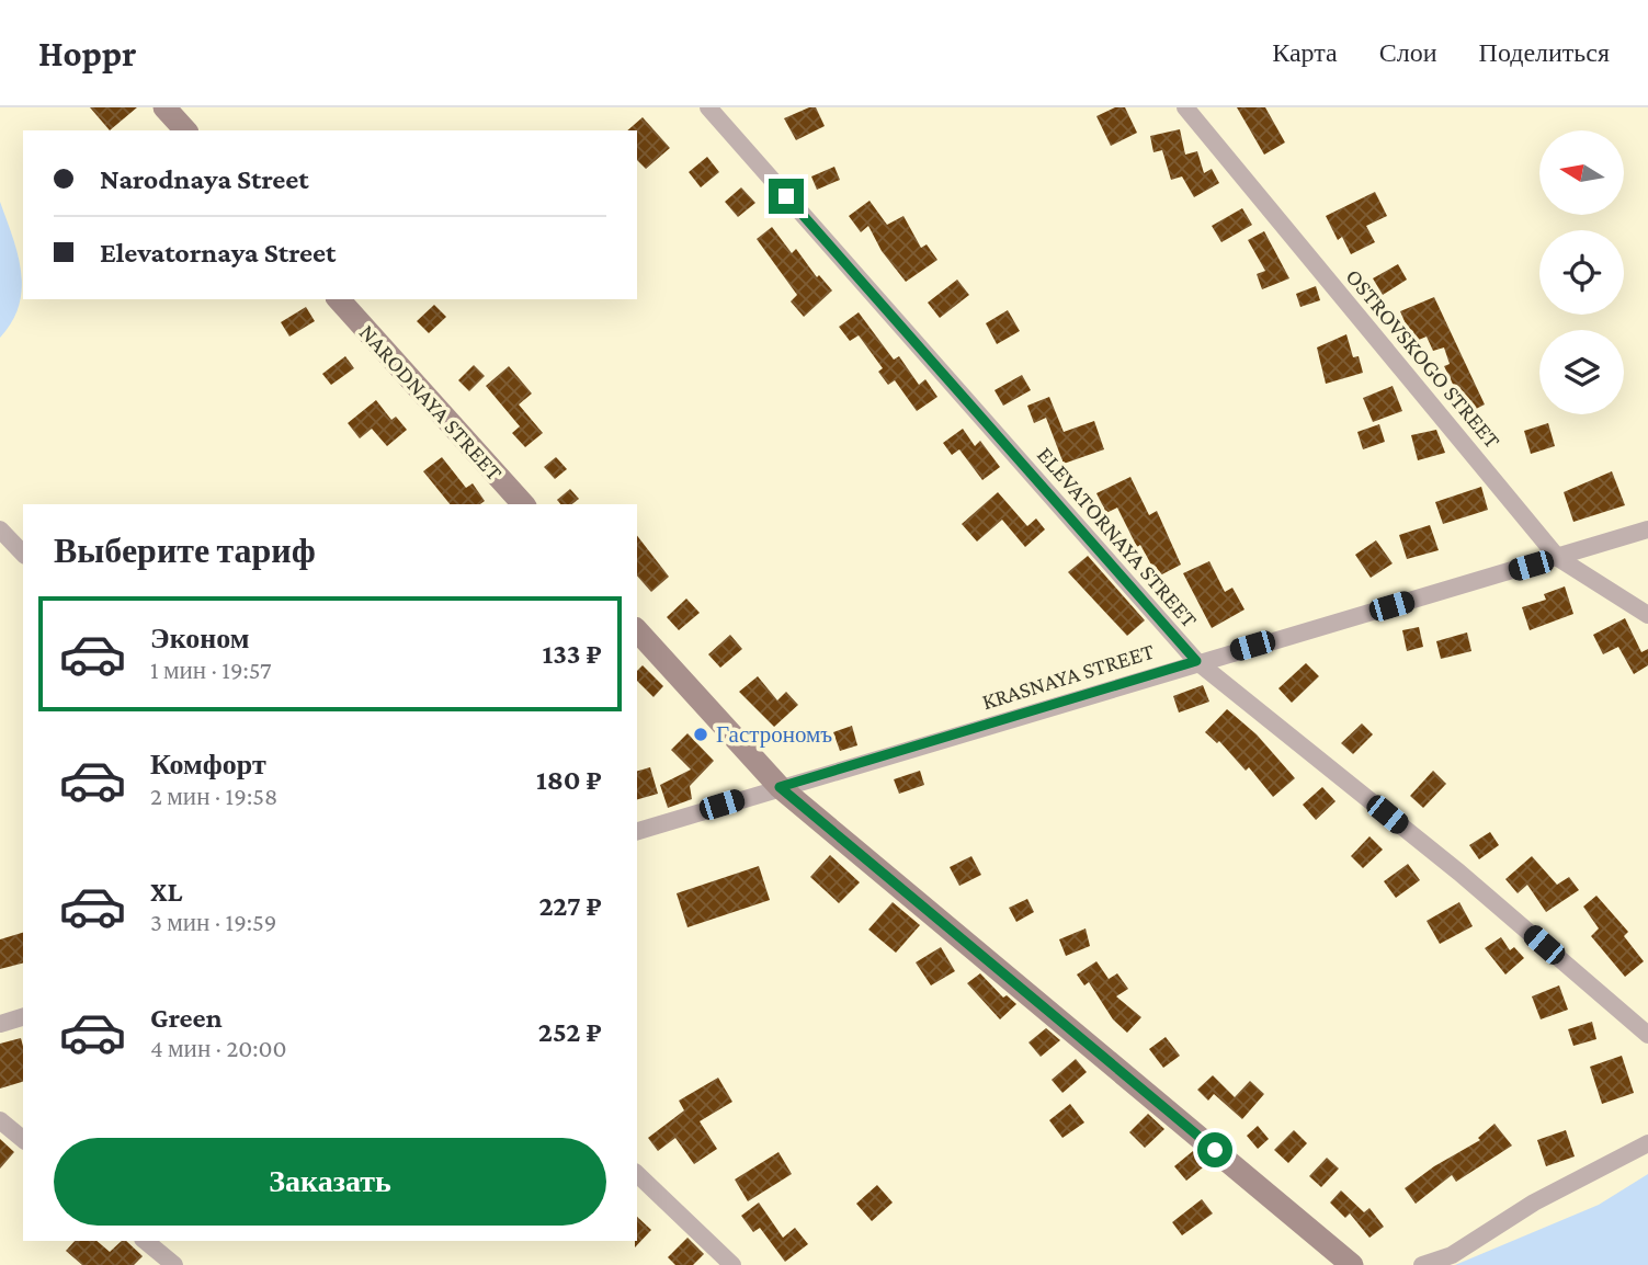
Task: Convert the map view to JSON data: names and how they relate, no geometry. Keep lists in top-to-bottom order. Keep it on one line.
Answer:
{"streets":{"main road":["NARODNAYA STREET"],"street":["OSTROVSKOGO STREET","ELEVATORNAYA STREET","KRASNAYA STREET"]},"crossings":[["OSTROVSKOGO STREET","KRASNAYA STREET"],["ELEVATORNAYA STREET","KRASNAYA STREET"]],"places":["Гастрономъ"],"north":"left","page":{"header":"Hoppr","nav":["Карта","Слои","Поделиться"],"banner":["Narodnaya Street","Elevatornaya Street"],"heading":"Выберите тариф","list":[{"name":"Эконом","note":"1 мин · 19:57","value":"133 ₽"},{"name":"Комфорт","note":"2 мин · 19:58","value":"180 ₽"},{"name":"XL","note":"3 мин · 19:59","value":"227 ₽"},{"name":"Green","note":"4 мин · 20:00","value":"252 ₽"}],"buttons":"Заказать"}}
